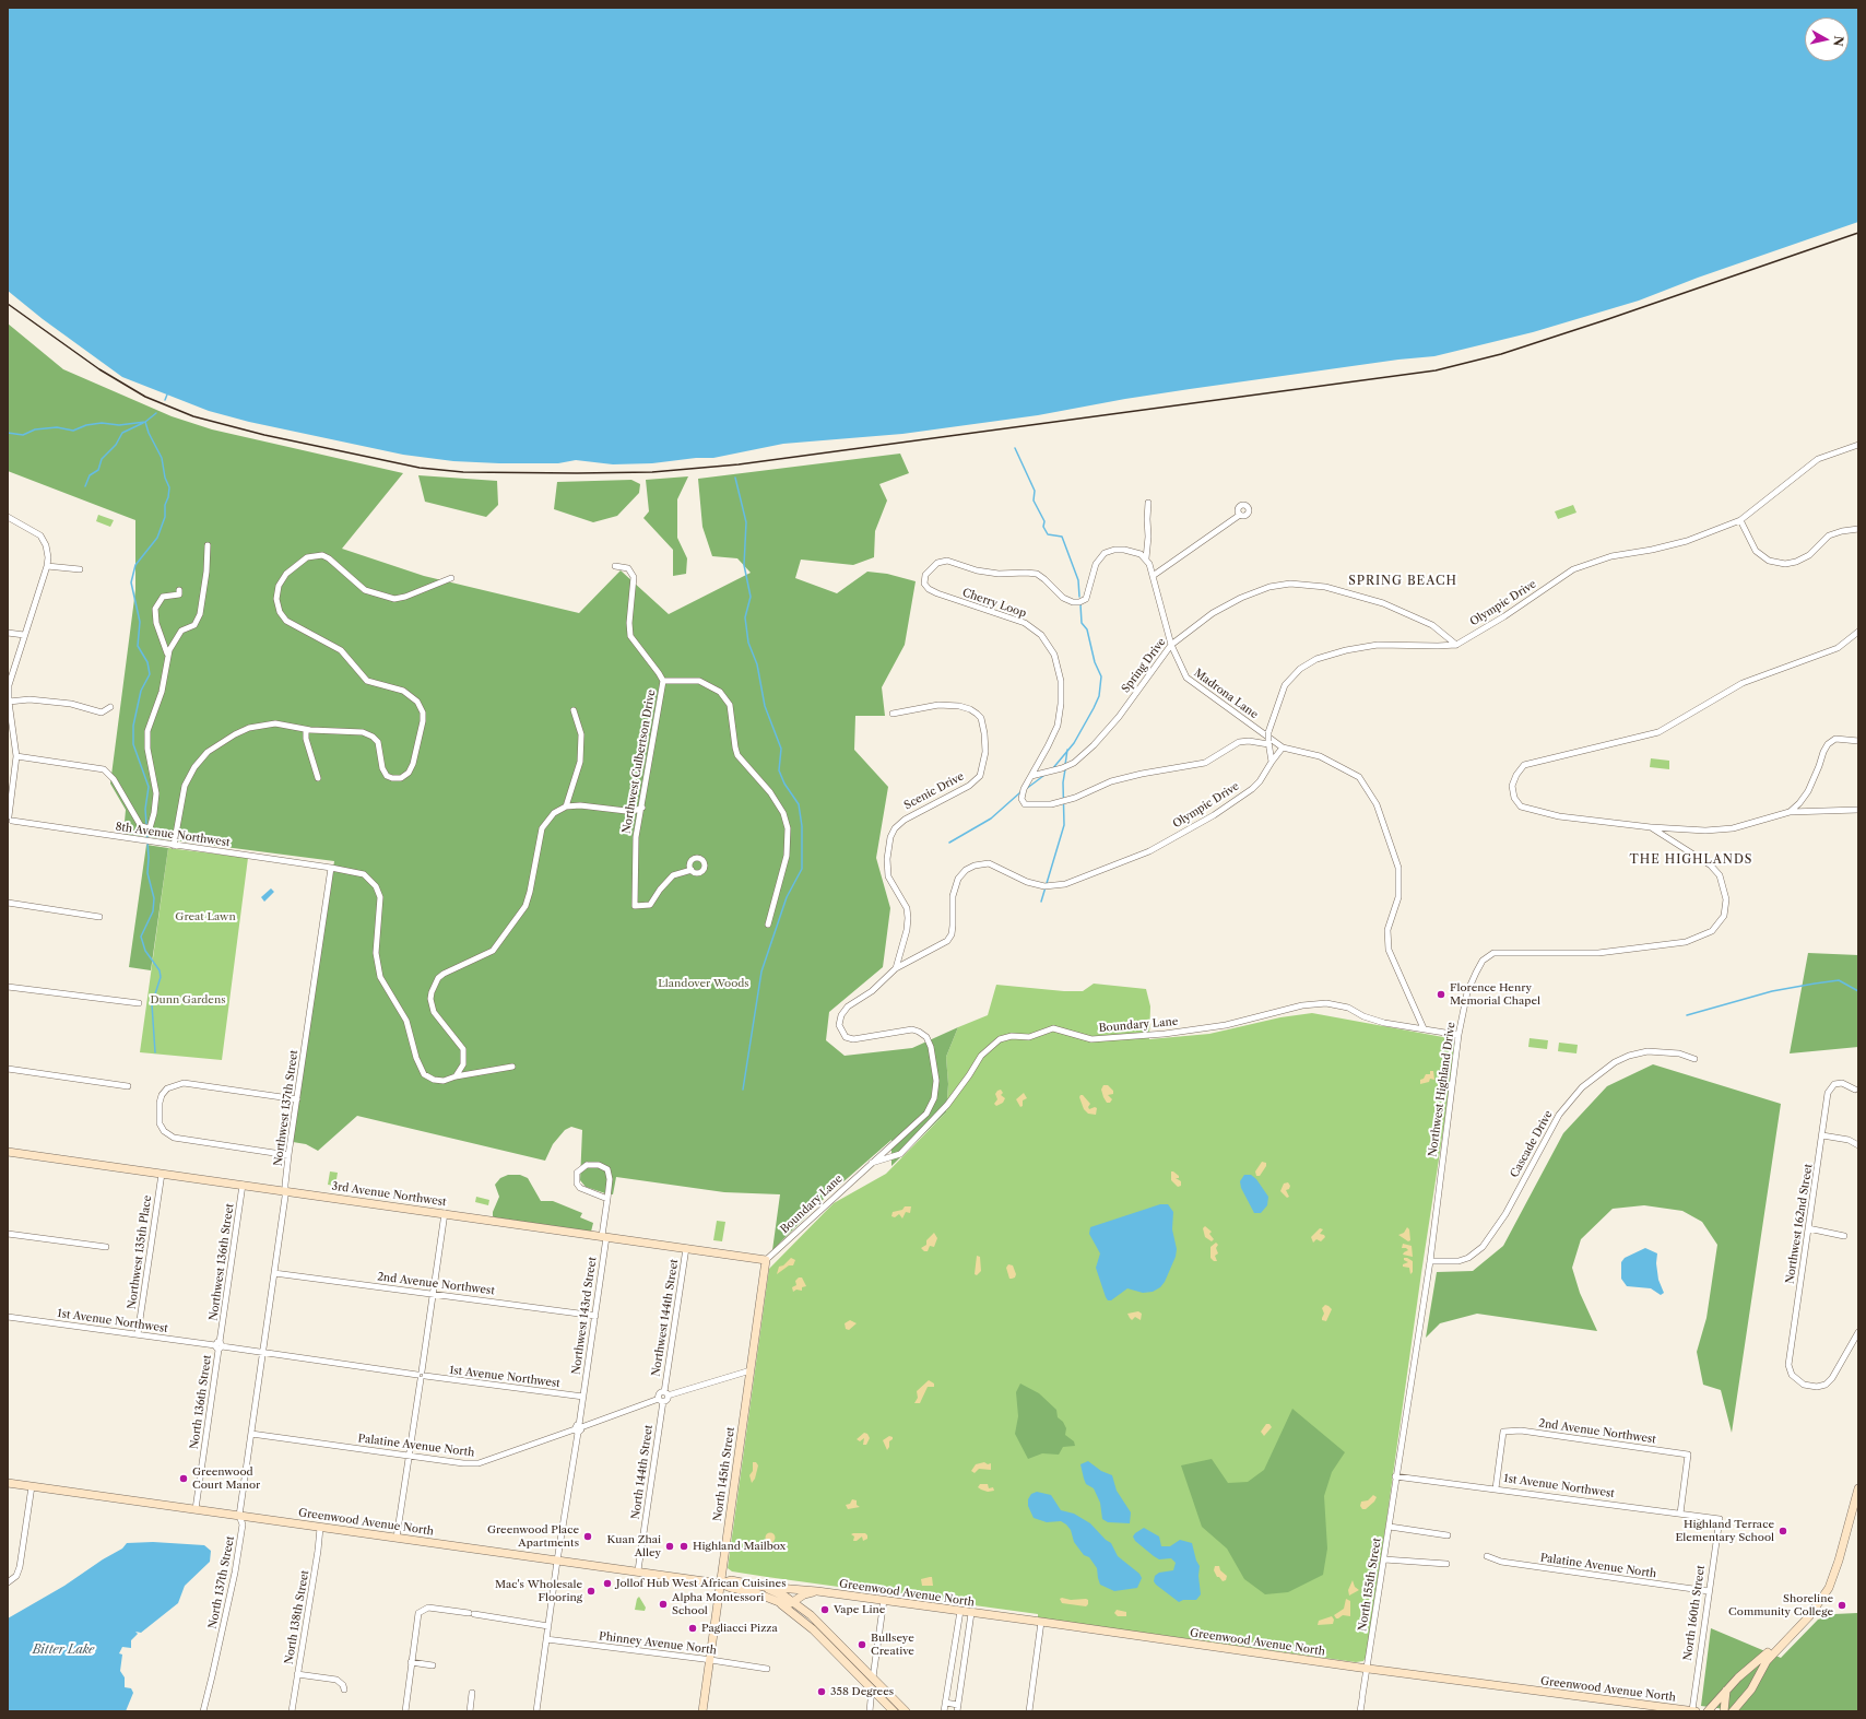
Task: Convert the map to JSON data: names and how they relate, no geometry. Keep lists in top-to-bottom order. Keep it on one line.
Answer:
{"streets":{"street":["Cherry Loop","Olympic Drive","Spring Drive","Madrona Lane","Northwest Culbertson Drive","Scenic Drive","8th Avenue Northwest","Boundary Lane","Northwest Highland Drive","Northwest 137th Street","Cascade Drive","3rd Avenue Northwest","Northwest 162nd Street","Northwest 135th Place","Northwest 136th Street","2nd Avenue Northwest","Northwest 143rd Street","Northwest 144th Street","1st Avenue Northwest","North 136th Street","Palatine Avenue North","North 144th Street","North 145th Street","Greenwood Avenue North","North 137th Street","North 155th Street","North 160th Street","North 138th Street","Phinney Avenue North"]},"crossings":[["Cherry Loop","Olympic Drive"],["Cherry Loop","Spring Drive"],["Olympic Drive","Spring Drive"],["Olympic Drive","Scenic Drive"],["Olympic Drive","Boundary Lane"],["Spring Drive","Madrona Lane"],["8th Avenue Northwest","Northwest 137th Street"],["Boundary Lane","Northwest Highland Drive"],["Boundary Lane","3rd Avenue Northwest"],["Boundary Lane","North 145th Street"],["Northwest Highland Drive","Cascade Drive"],["Northwest Highland Drive","North 155th Street"],["Northwest 137th Street","3rd Avenue Northwest"],["Northwest 137th Street","2nd Avenue Northwest"],["Northwest 137th Street","1st Avenue Northwest"],["Northwest 137th Street","North 137th Street"],["3rd Avenue Northwest","Northwest 135th Place"],["3rd Avenue Northwest","Northwest 136th Street"],["3rd Avenue Northwest","Northwest 143rd Street"],["3rd Avenue Northwest","Northwest 144th Street"],["3rd Avenue Northwest","North 145th Street"],["Northwest 135th Place","1st Avenue Northwest"],["Northwest 136th Street","1st Avenue Northwest"],["Northwest 136th Street","North 136th Street"],["2nd Avenue Northwest","Northwest 143rd Street"],["2nd Avenue Northwest","1st Avenue Northwest"],["Northwest 143rd Street","1st Avenue Northwest"],["Northwest 143rd Street","Palatine Avenue North"],["Northwest 143rd Street","Greenwood Avenue North"],["Northwest 143rd Street","Phinney Avenue North"],["1st Avenue Northwest","North 136th Street"],["1st Avenue Northwest","North 137th Street"],["1st Avenue Northwest","North 155th Street"],["1st Avenue Northwest","North 160th Street"],["North 136th Street","Greenwood Avenue North"],["Palatine Avenue North","North 137th Street"],["Palatine Avenue North","North 160th Street"],["North 144th Street","Greenwood Avenue North"],["North 145th Street","Greenwood Avenue North"],["North 145th Street","Phinney Avenue North"],["Greenwood Avenue North","North 137th Street"],["Greenwood Avenue North","North 155th Street"],["Greenwood Avenue North","North 160th Street"],["Greenwood Avenue North","North 138th Street"]],"districts":["SPRING BEACH","THE HIGHLANDS"],"water":["Bitter Lake"],"parks":["Great Lawn","Llandover Woods","Dunn Gardens"],"places":["Florence Henry Memorial Chapel","Greenwood Court Manor","Highland Terrace Elementary School","Greenwood Place Apartments","Kuan Zhai Alley","Highland Mailbox","Jollof Hub West African Cuisines","Mac's Wholesale Flooring","Alpha Montessori School","Shoreline Community College","Vape Line","Pagliacci Pizza","Bullseye Creative","358 Degrees"],"north":"right"}
